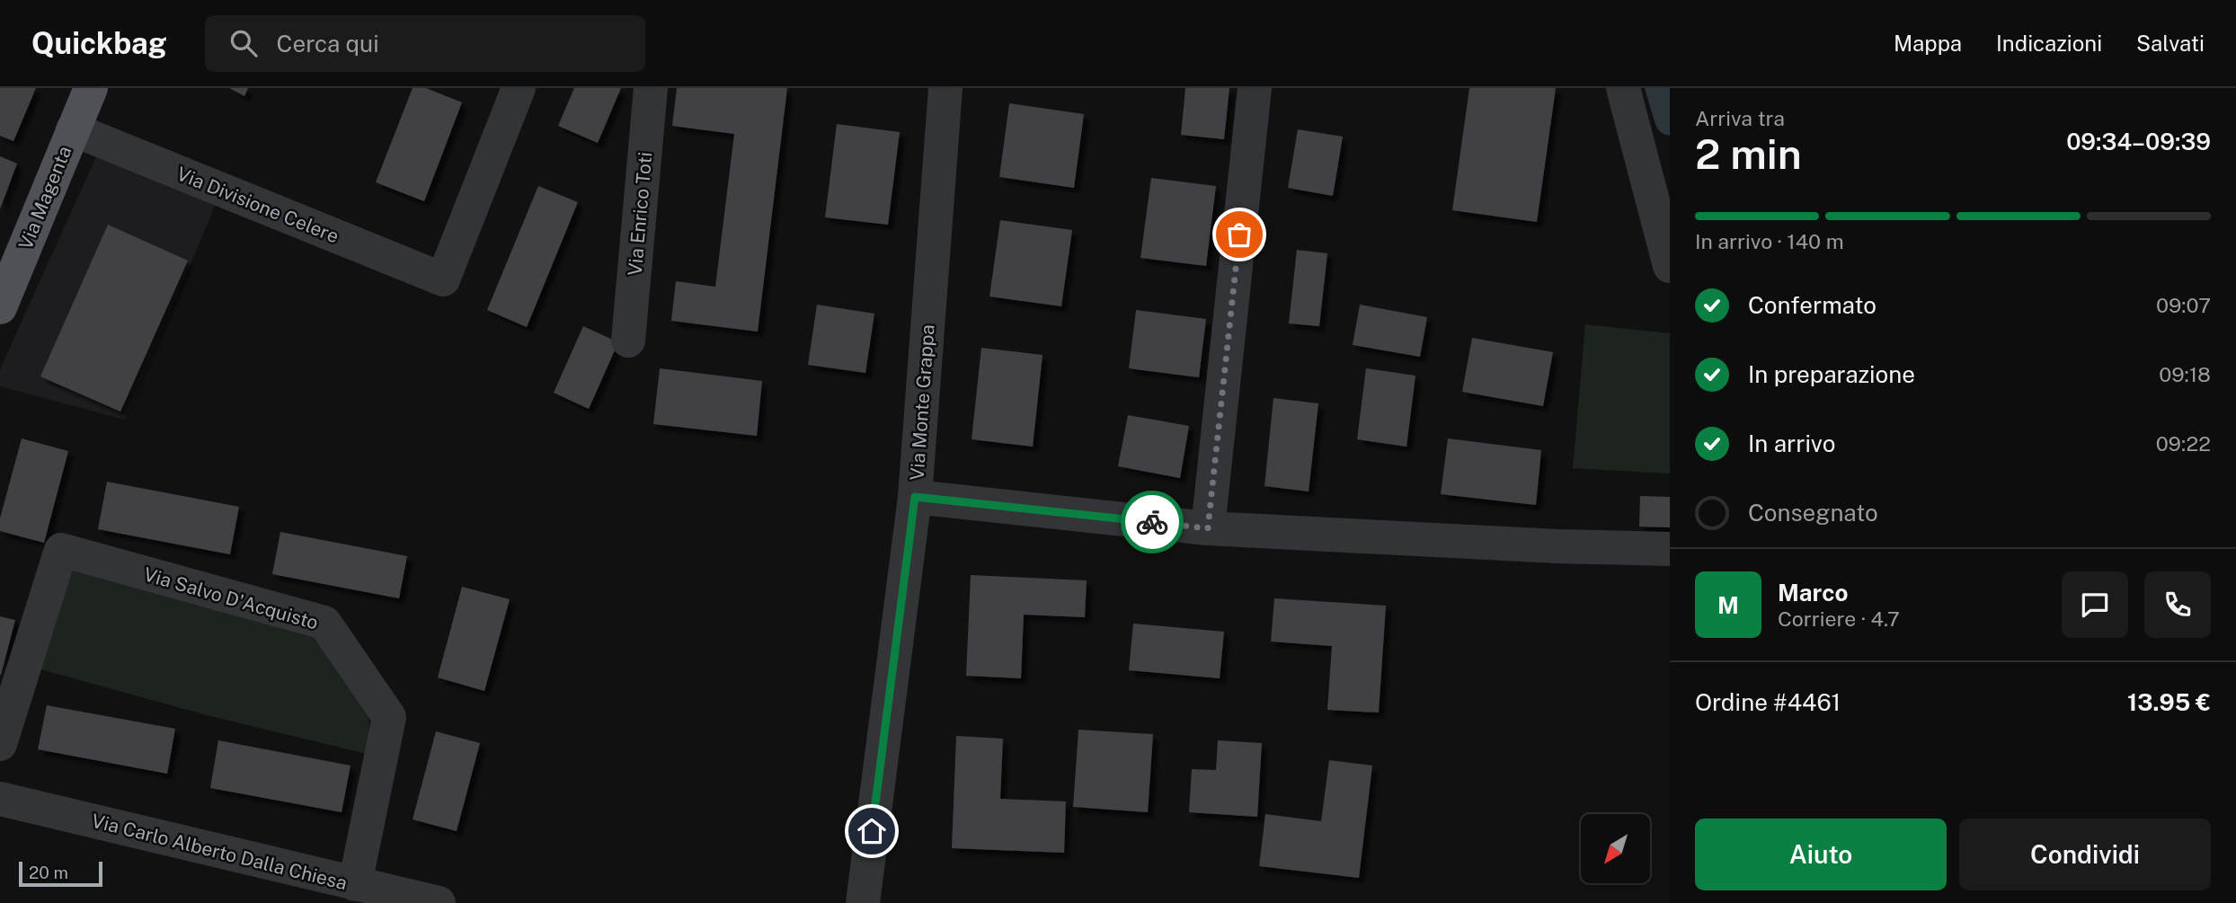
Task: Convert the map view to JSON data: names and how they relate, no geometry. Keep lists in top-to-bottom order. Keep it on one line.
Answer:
{"streets":{"main road":["Via Magenta"],"street":["Via Divisione Celere","Via Enrico Toti","Via Monte Grappa","Via Salvo D'Acquisto","Via Carlo Alberto Dalla Chiesa"]},"crossings":[["Via Magenta","Via Divisione Celere"],["Via Salvo D'Acquisto","Via Carlo Alberto Dalla Chiesa"]],"scale_bar":"20 m","north":"bottom left","page":{"header":"Quickbag","search":"Cerca qui","nav":["Mappa","Indicazioni","Salvati"],"heading":["2 min","Arriva tra","09:34–09:39"],"panel":["Marco","Corriere · 4.7","Ordine #4461","13.95 €"],"bar":"In arrivo · 140 m","list":[["Confermato","09:07"],["In preparazione","09:18"],["In arrivo","09:22"],"Consegnato"],"round":"M","buttons":["Aiuto","Condividi"],"scale":"20 m"}}
